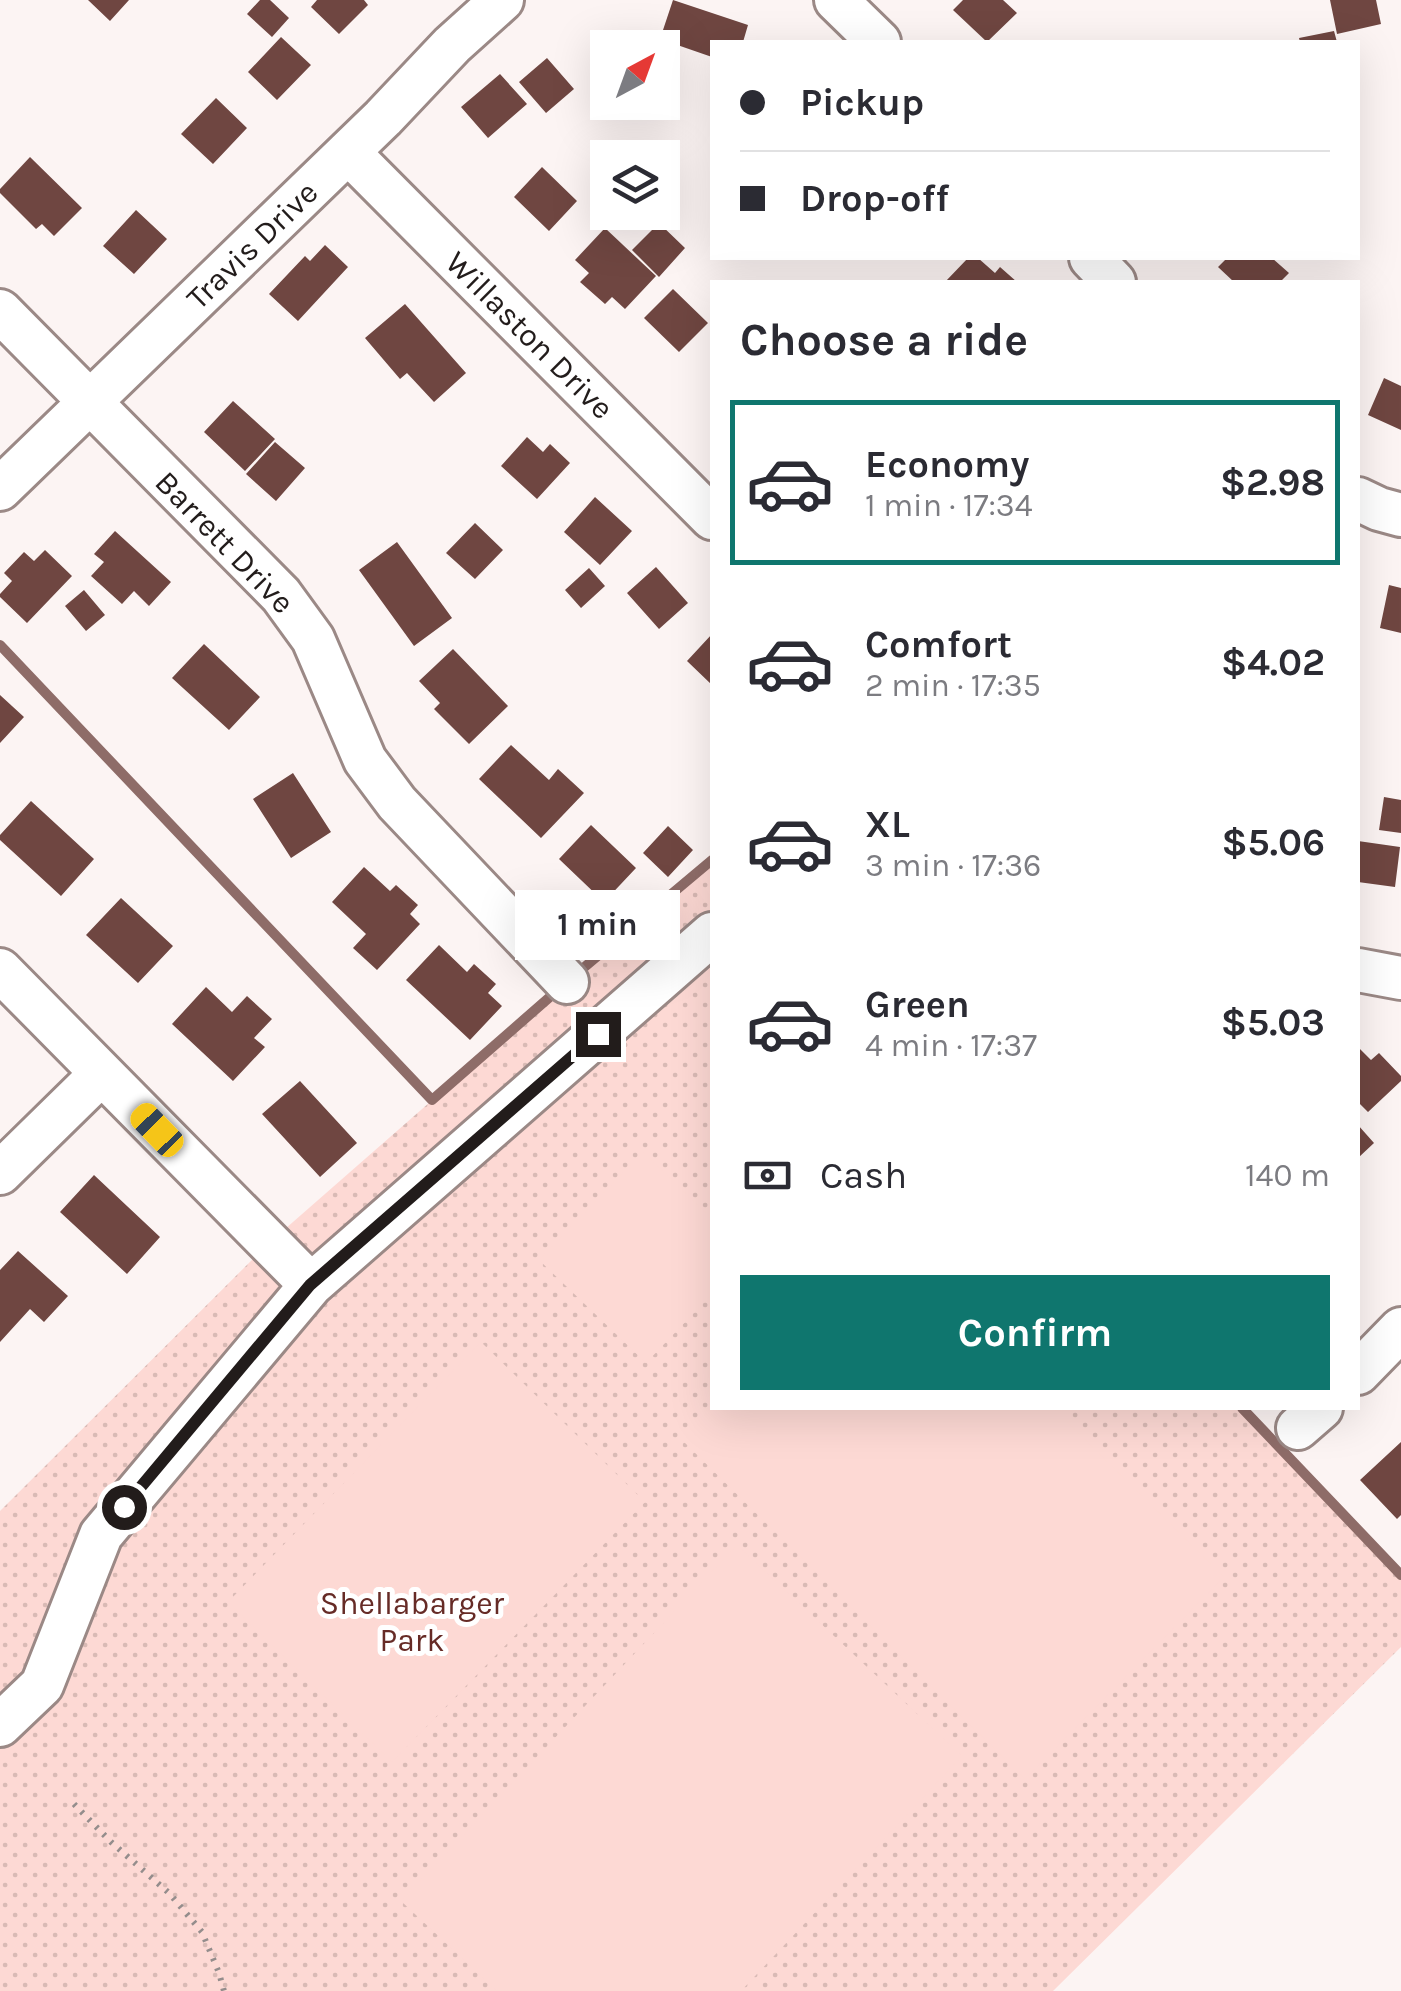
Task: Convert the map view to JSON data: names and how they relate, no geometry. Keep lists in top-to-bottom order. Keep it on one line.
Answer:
{"streets":{"street":["Travis Drive","Willaston Drive","Barrett Drive"]},"crossings":[["Travis Drive","Willaston Drive"],["Travis Drive","Barrett Drive"]],"parks":["Shellabarger Park"],"north":"top right","page":{"banner":["Pickup","Drop-off"],"heading":"Choose a ride","list":[{"name":"Economy","note":"1 min · 17:34","value":"$2.98"},{"name":"Comfort","note":"2 min · 17:35","value":"$4.02"},{"name":"XL","note":"3 min · 17:36","value":"$5.06"},{"name":"Green","note":"4 min · 17:37","value":"$5.03"}],"bubble":"1 min","pay":["Cash","140 m"],"buttons":"Confirm"}}
